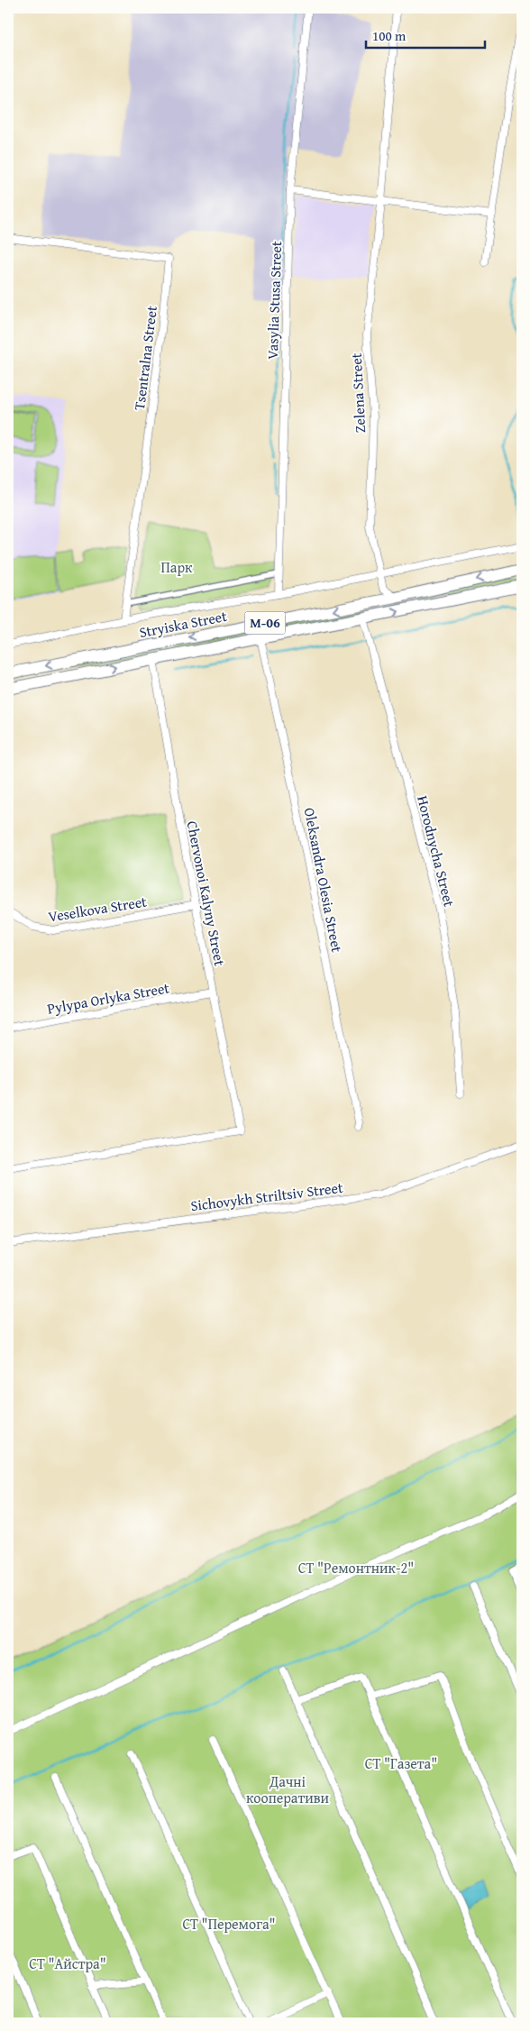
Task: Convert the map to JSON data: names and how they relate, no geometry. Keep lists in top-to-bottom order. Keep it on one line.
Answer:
{"streets":{"highway":["М-06","Stryiska Street"],"street":["Vasylia Stusa Street","Tsentralna Street","Zelena Street","Horodnycha Street","Oleksandra Olesia Street","Chervonoi Kalyny Street","Veselkova Street","Pylypa Orlyka Street","Sichovykh Striltsiv Street"]},"crossings":[["Zelena Street","Stryiska Street"],["Stryiska Street","Horodnycha Street"],["Stryiska Street","Oleksandra Olesia Street"],["Stryiska Street","Chervonoi Kalyny Street"],["Chervonoi Kalyny Street","Veselkova Street"],["Chervonoi Kalyny Street","Pylypa Orlyka Street"]],"parks":["Парк","СТ \"Ремонтник-2\"","СТ \"Газета\"","Дачні кооперативи","СТ \"Перемога\"","СТ \"Айстра\""],"scale_bar":"100 m"}
